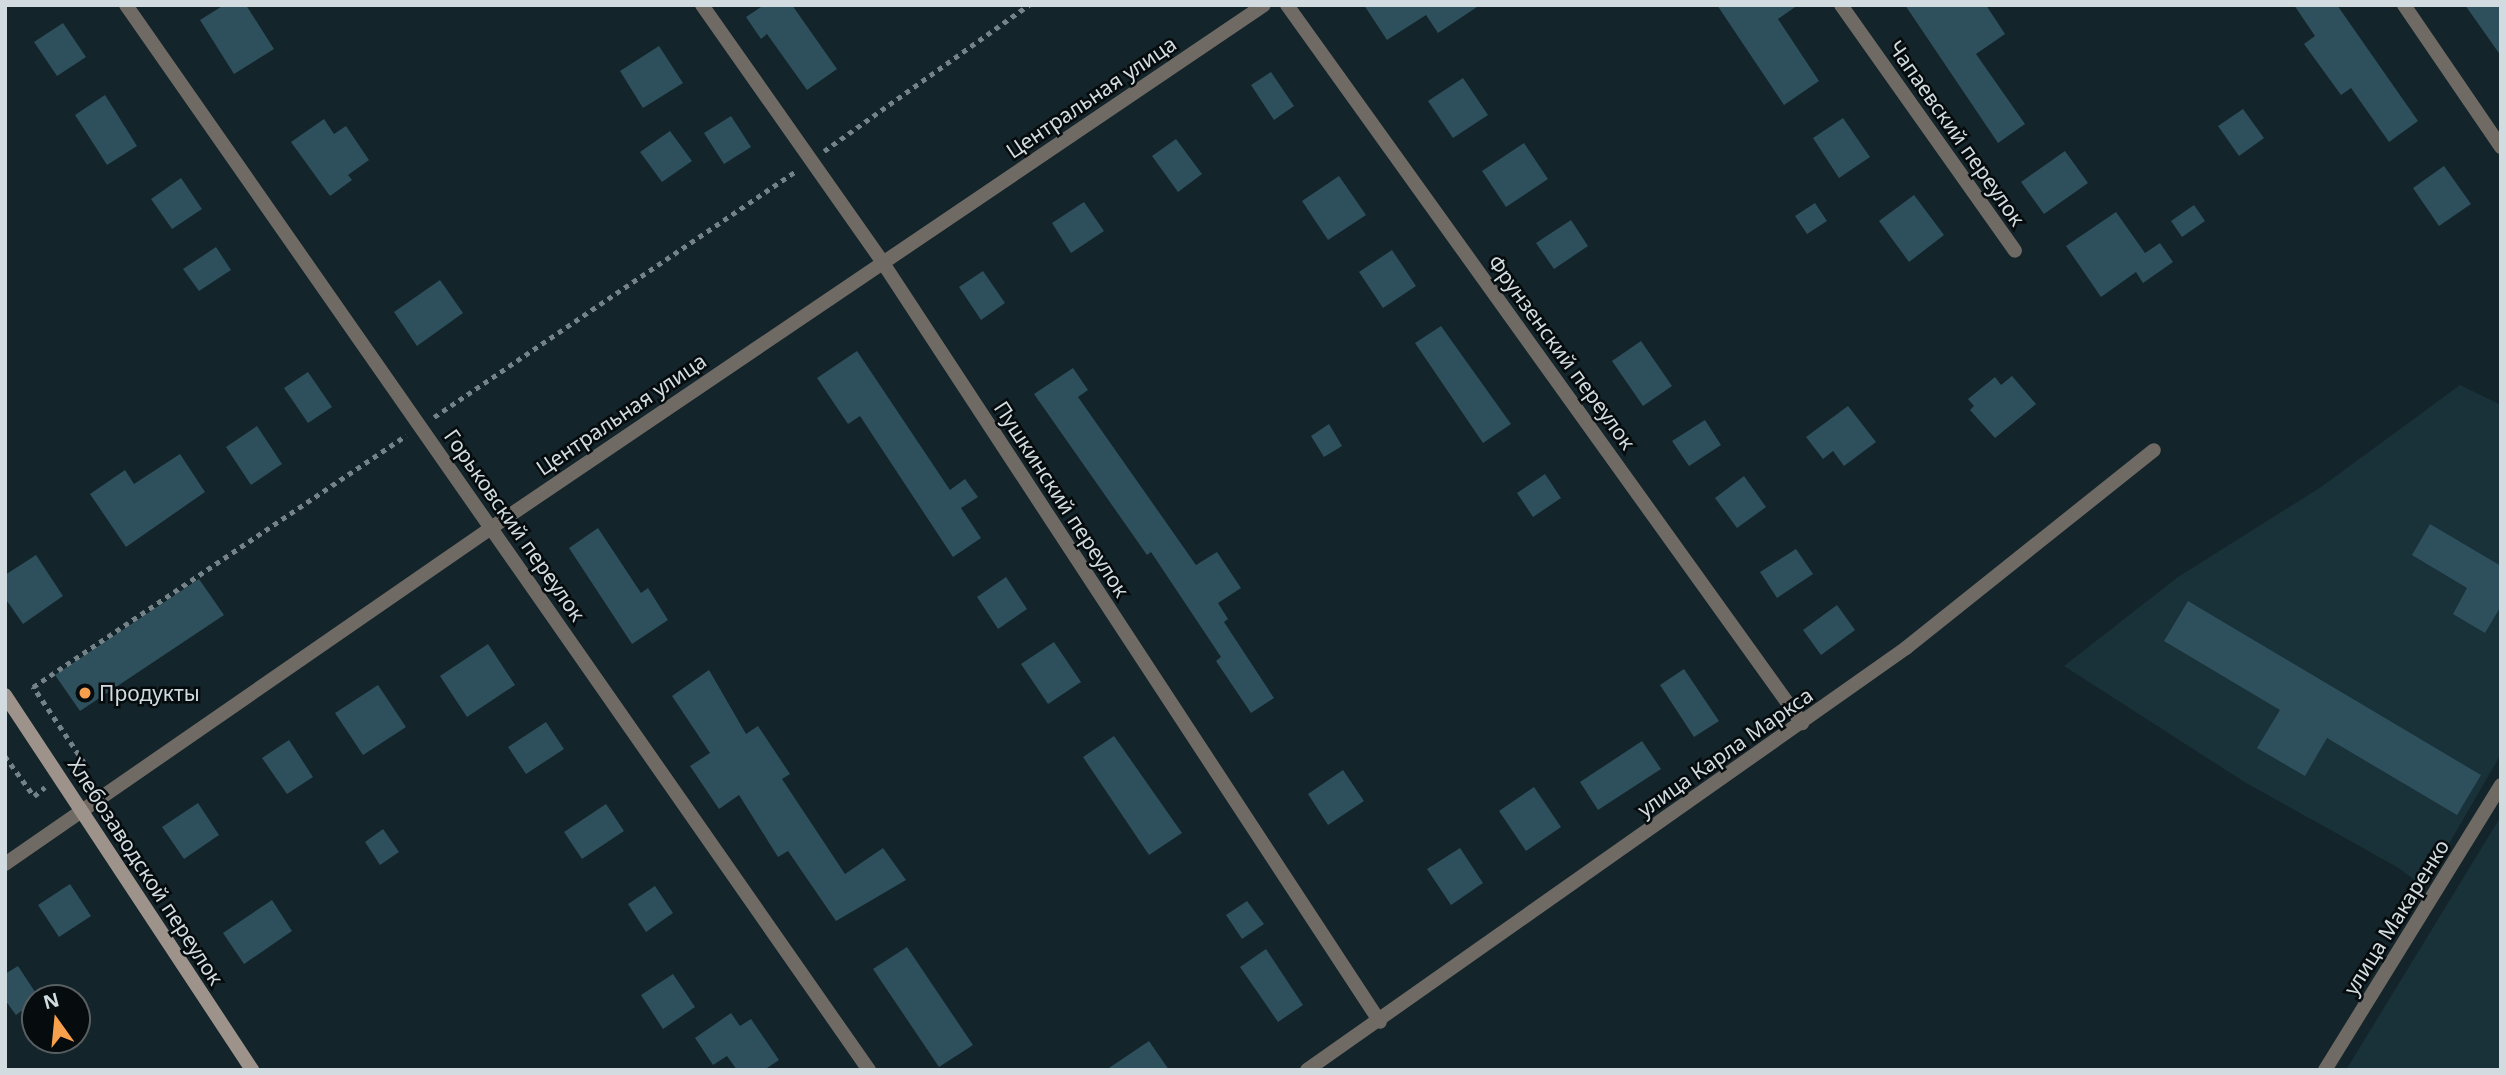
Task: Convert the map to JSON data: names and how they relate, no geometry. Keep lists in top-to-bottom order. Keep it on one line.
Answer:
{"streets":{"street":["Центральная улица","Чапаевский переулок","Фрунзенский переулок","Пушкинский переулок","Горьковский переулок","улица Карла Маркса","Хлебозаводской переулок","улица Макаренко"]},"crossings":[["Центральная улица","Пушкинский переулок"],["Центральная улица","Горьковский переулок"],["Центральная улица","Хлебозаводской переулок"],["Фрунзенский переулок","улица Карла Маркса"],["Пушкинский переулок","улица Карла Маркса"]],"places":["Продукты"],"north":"top"}
